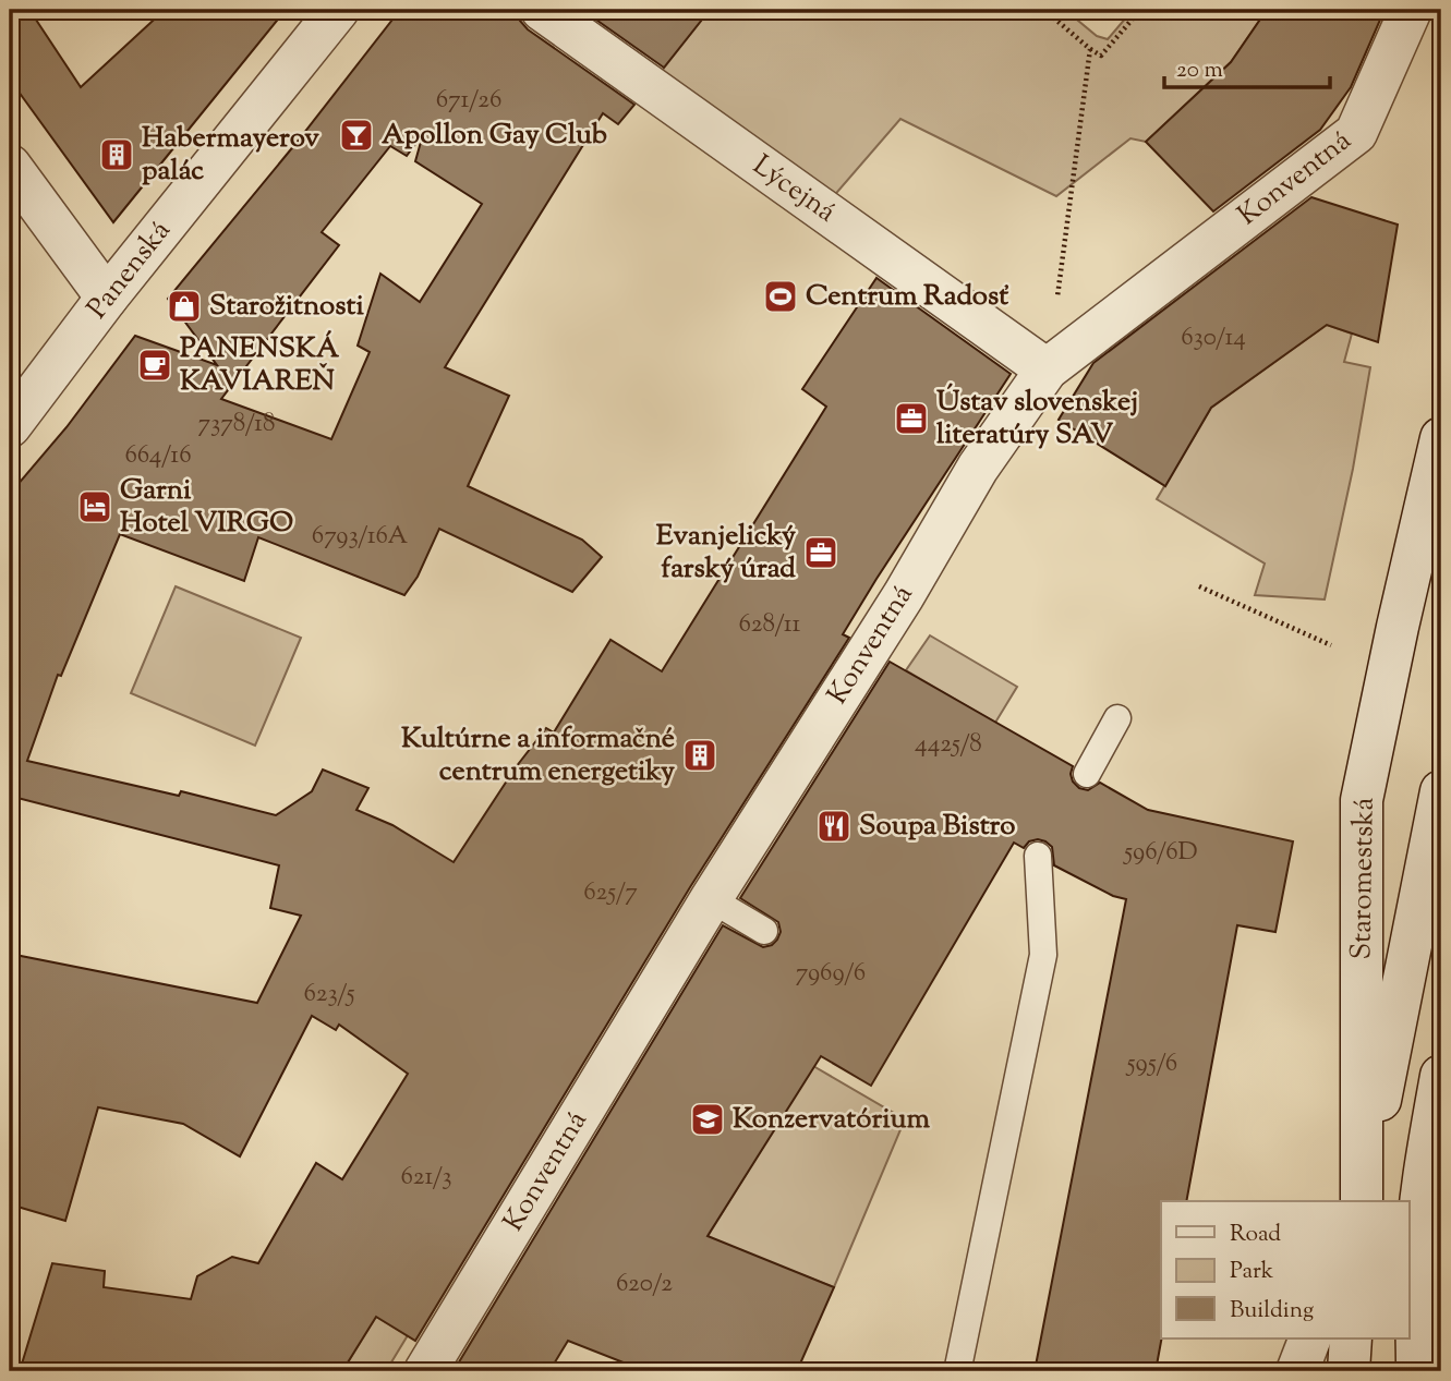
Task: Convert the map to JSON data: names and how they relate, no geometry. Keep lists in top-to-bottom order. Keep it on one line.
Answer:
{"streets":{"street":["Konventná","Lýcejná","Panenská","Staromestská"]},"crossings":[["Konventná","Lýcejná"]],"places":{"bar":["Apollon Gay Club"],"building":["Habermayerov palác","Kultúrne a informačné centrum energetiky"],"sports":["Centrum Radosť"],"shop":["Starožitnosti"],"cafe":["PANENSKÁ KAVIAREŇ"],"office":["Ústav slovenskej literatúry SAV","Evanjelický farský úrad"],"hotel":["Garni Hotel VIRGO"],"restaurant":["Soupa Bistro"],"school or university":["Konzervatórium"]},"house_numbers":["671/26","630/14","7378/18","664/16","6793/16A","628/11","4425/8","596/6D","625/7","7969/6","623/5","595/6","621/3","620/2"],"legend":["Road","Park","Building"],"scale_bar":"20 m"}
